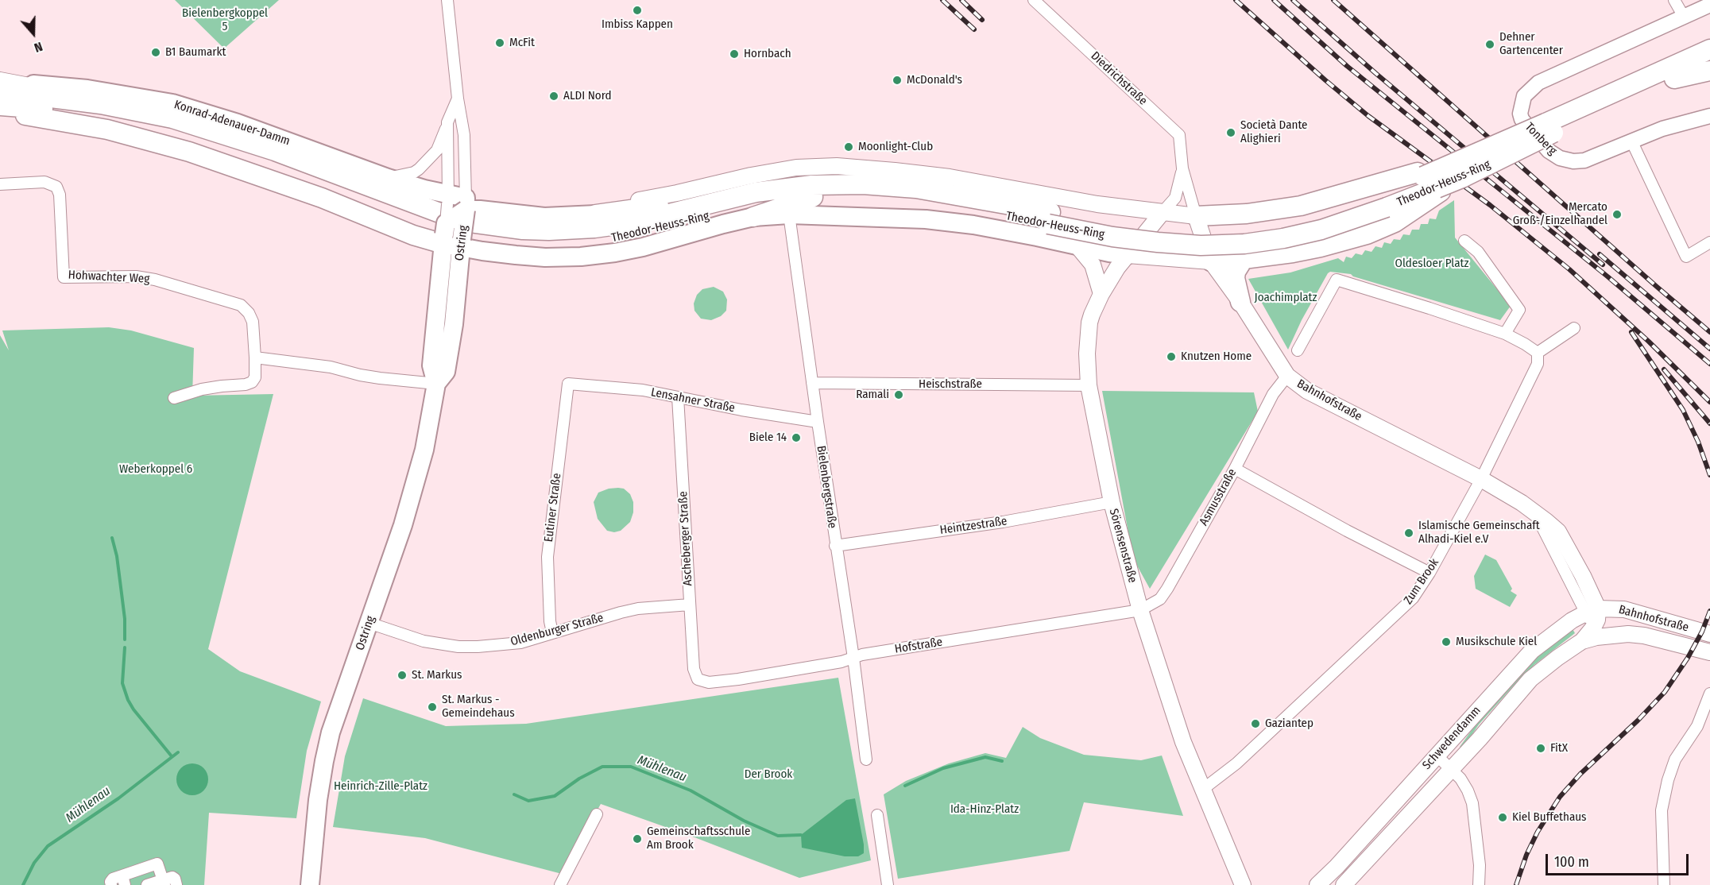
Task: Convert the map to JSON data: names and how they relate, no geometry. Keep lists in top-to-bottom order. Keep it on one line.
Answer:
{"streets":{"highway":["Konrad-Adenauer-Damm","Theodor-Heuss-Ring"],"main road":["Ostring","Bahnhofstraße","Sörensenstraße","Schwedendamm"],"street":["Diedrichstraße","Tonberg","Hohwachter Weg","Heischstraße","Lensahner Straße","Bielenbergstraße","Asmusstraße","Eutiner Straße","Heintzestraße","Ascheberger Straße","Zum Brook","Oldenburger Straße","Hofstraße"]},"crossings":[["Diedrichstraße","Bahnhofstraße"],["Diedrichstraße","Sörensenstraße"],["Konrad-Adenauer-Damm","Theodor-Heuss-Ring"],["Konrad-Adenauer-Damm","Ostring"],["Theodor-Heuss-Ring","Ostring"],["Theodor-Heuss-Ring","Bielenbergstraße"],["Theodor-Heuss-Ring","Sörensenstraße"],["Ostring","Oldenburger Straße"],["Heischstraße","Bielenbergstraße"],["Heischstraße","Sörensenstraße"],["Lensahner Straße","Bielenbergstraße"],["Lensahner Straße","Eutiner Straße"],["Lensahner Straße","Ascheberger Straße"],["Bahnhofstraße","Asmusstraße"],["Bahnhofstraße","Zum Brook"],["Bahnhofstraße","Schwedendamm"],["Bielenbergstraße","Heintzestraße"],["Bielenbergstraße","Hofstraße"],["Asmusstraße","Sörensenstraße"],["Asmusstraße","Hofstraße"],["Eutiner Straße","Oldenburger Straße"],["Heintzestraße","Sörensenstraße"],["Ascheberger Straße","Oldenburger Straße"],["Ascheberger Straße","Hofstraße"],["Sörensenstraße","Zum Brook"],["Sörensenstraße","Hofstraße"]],"water":["Mühlenau"],"parks":["Bielenbergkoppel 5","Oldesloer Platz","Joachimplatz","Weberkoppel 6","Der Brook","Heinrich-Zille-Platz","Ida-Hinz-Platz"],"places":["Imbiss Kappen","McFit","Dehner Gartencenter","B1 Baumarkt","Hornbach","McDonald's","ALDI Nord","Società Dante Alighieri","Moonlight-Club","Mercato Groß-/Einzelhandel","Knutzen Home","Ramali","Biele 14","Islamische Gemeinschaft Alhadi-Kiel e.V","Musikschule Kiel","St. Markus","St. Markus - Gemeindehaus","Gaziantep","FitX","Kiel Buffethaus","Gemeinschaftsschule Am Brook"],"scale_bar":"100 m","north":"bottom"}
